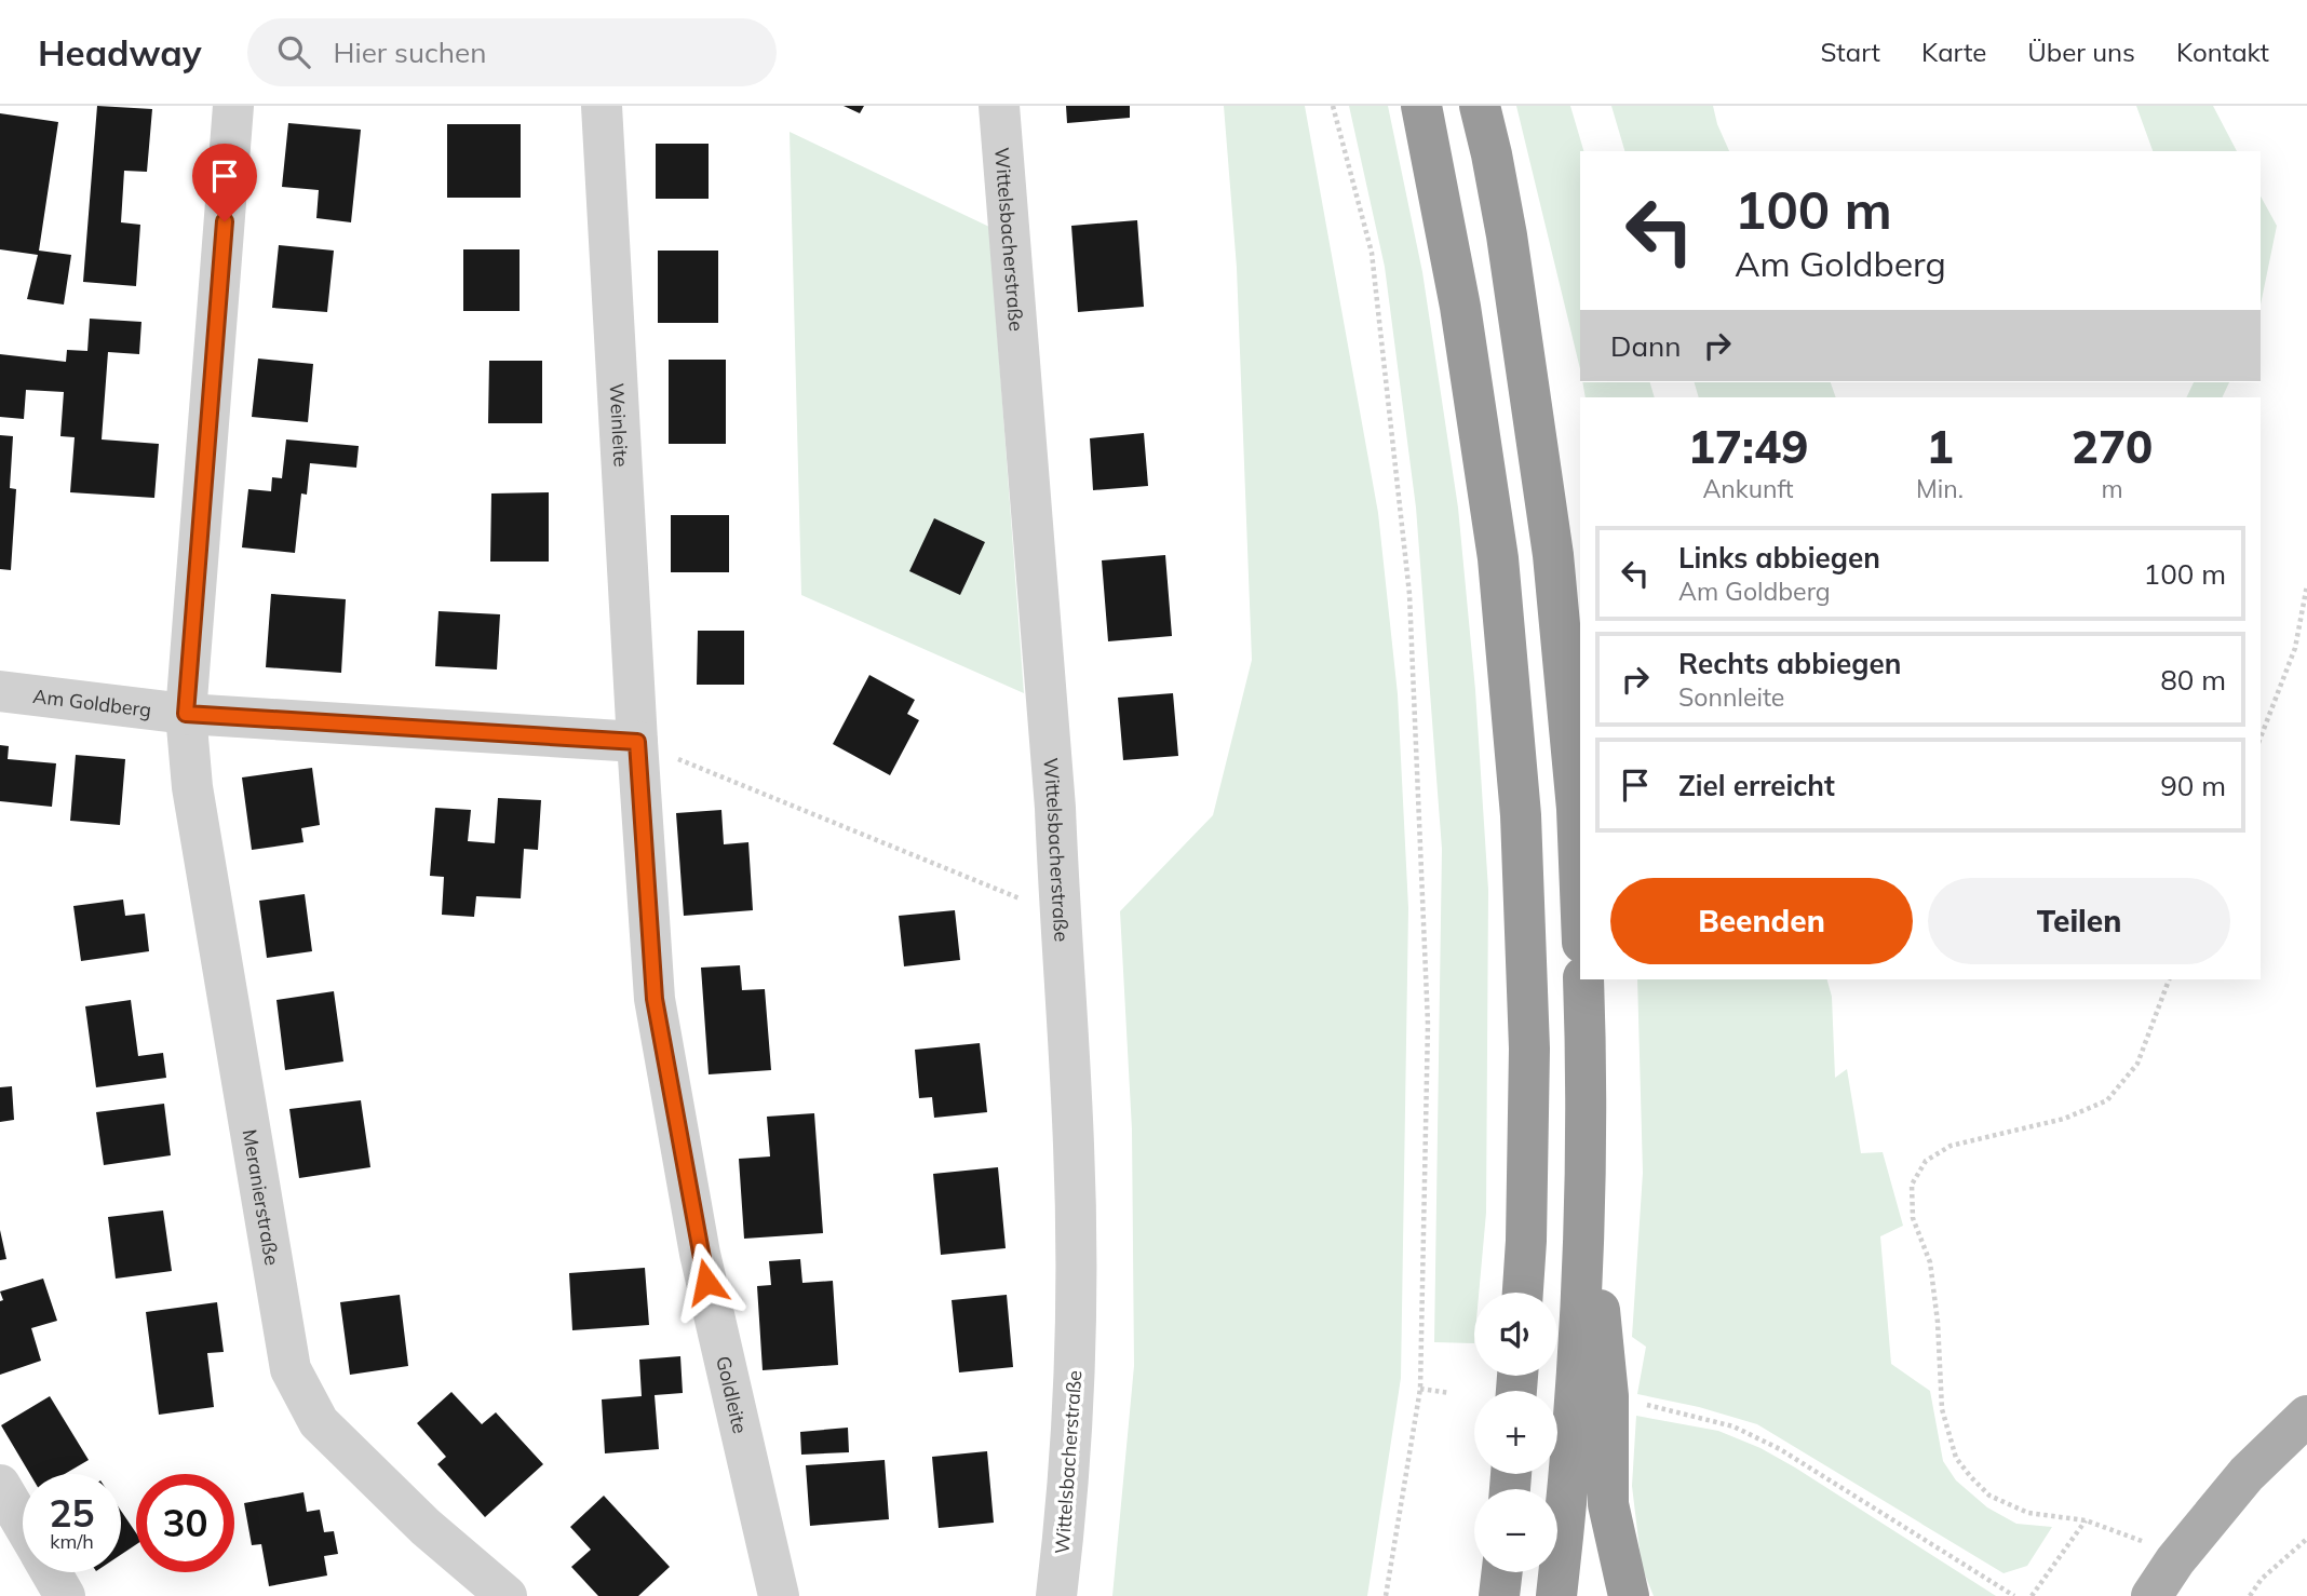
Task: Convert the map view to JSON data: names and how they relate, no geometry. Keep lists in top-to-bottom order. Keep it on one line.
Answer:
{"streets":{"street":["Wittelsbacherstraße","Weinleite","Am Goldberg","Meranierstraße","Goldleite"]},"crossings":[["Weinleite","Am Goldberg"],["Weinleite","Goldleite"],["Am Goldberg","Meranierstraße"],["Am Goldberg","Goldleite"]],"page":{"header":"Headway","search":"Hier suchen","nav":["Start","Karte","Über uns","Kontakt"],"turn":["100 m","Am Goldberg"],"then":"Dann","eta":["17:49","Ankunft","1","Min.","270","m"],"list":[{"name":"Links abbiegen","note":"Am Goldberg","value":"100 m"},{"name":"Rechts abbiegen","note":"Sonnleite","value":"80 m"},{"name":"Ziel erreicht","value":"90 m"}],"buttons":["Beenden","Teilen"],"map_buttons":["+","−"],"speed":"25 km/h","limit":"30"}}
